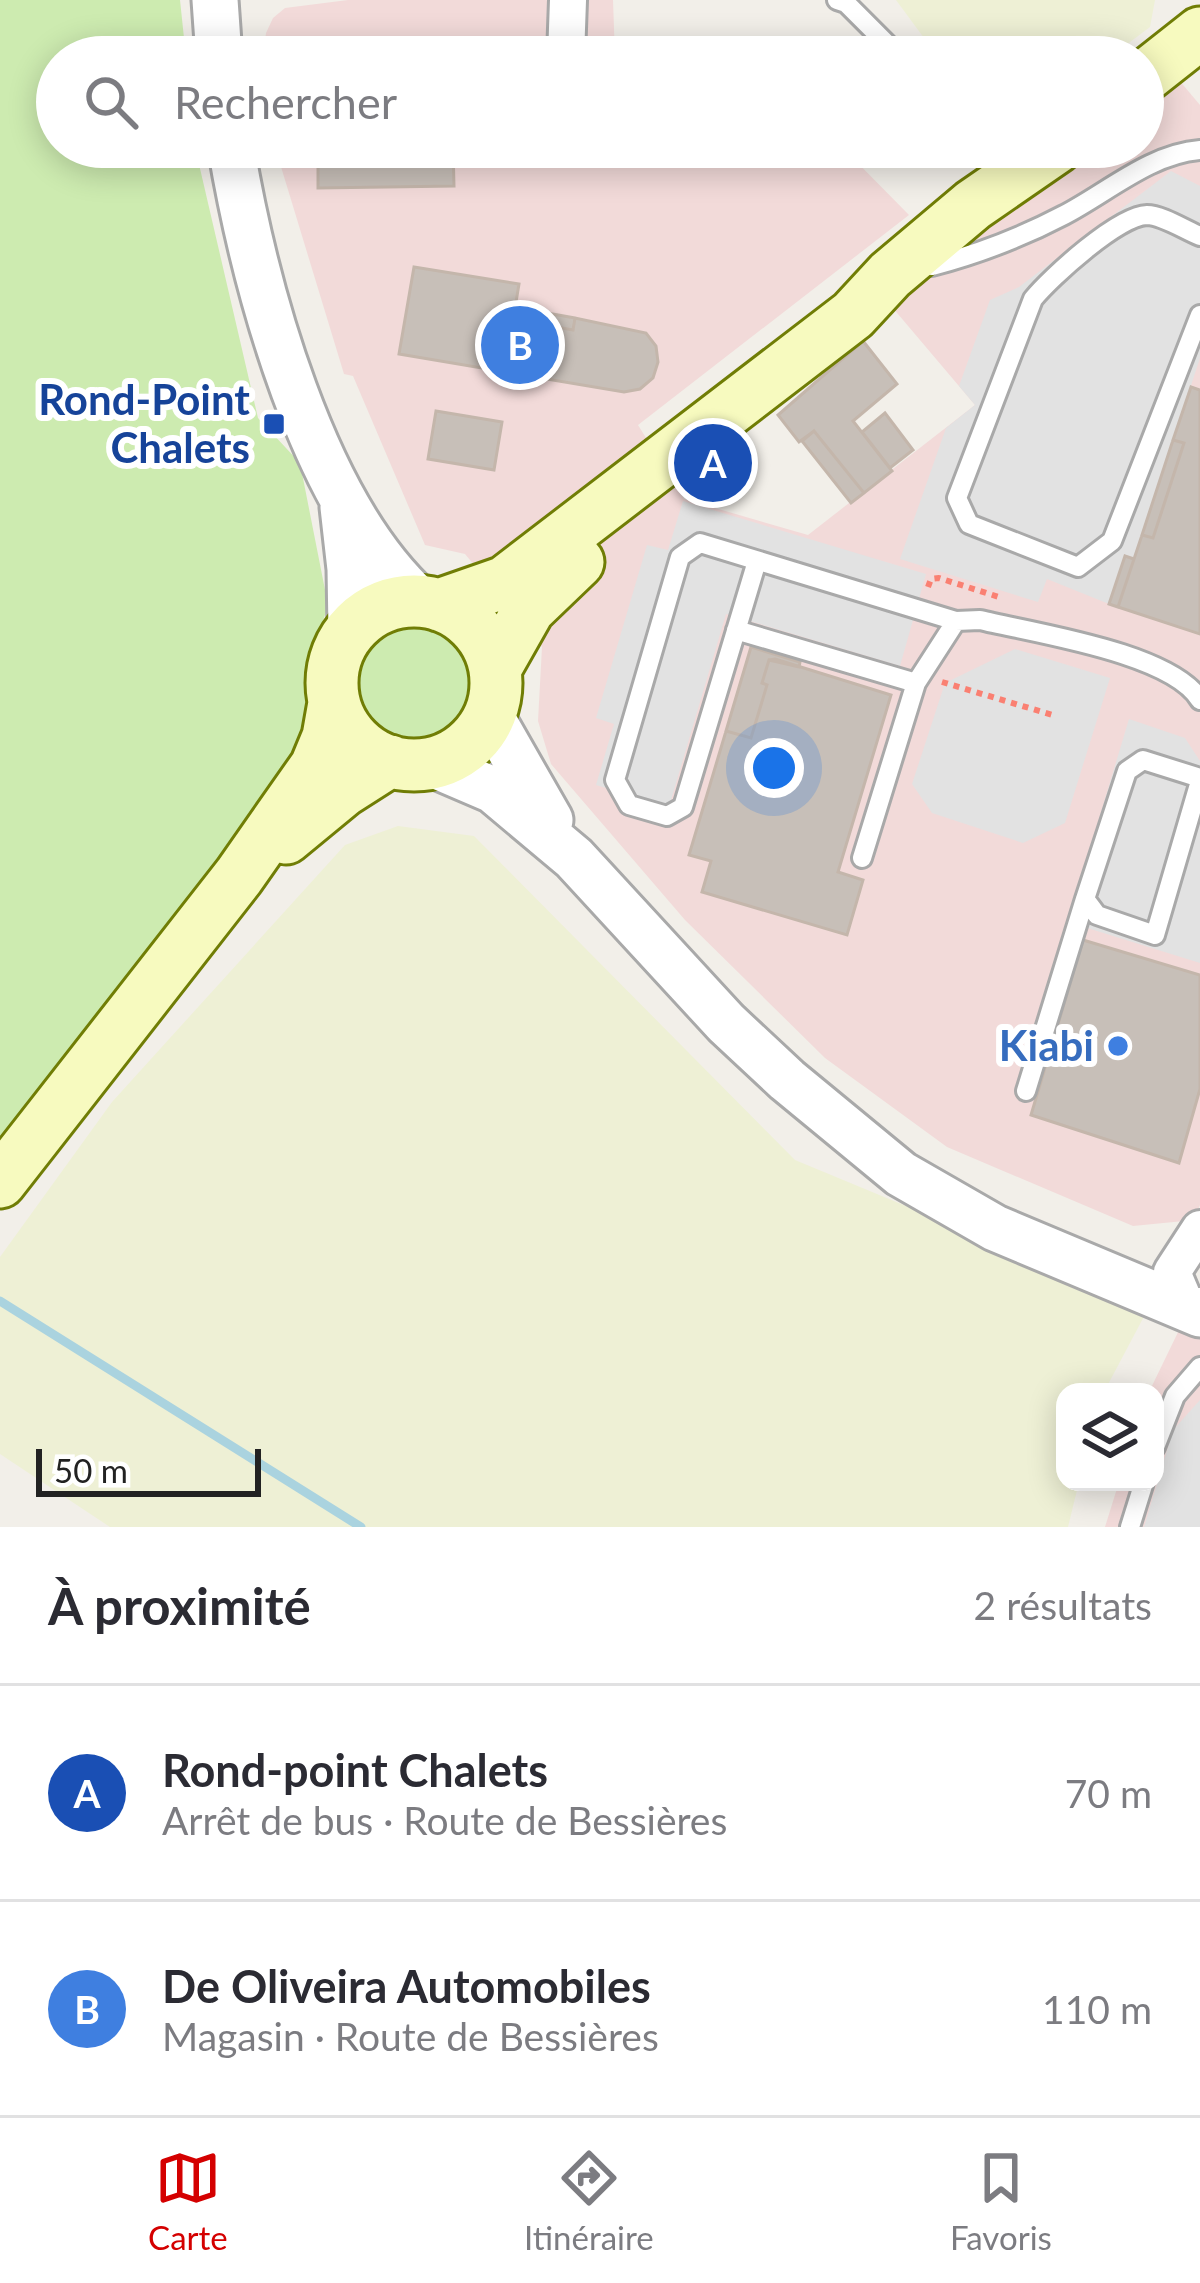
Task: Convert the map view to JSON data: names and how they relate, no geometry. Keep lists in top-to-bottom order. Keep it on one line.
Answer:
{"places":{"transit":["Rond-Point Chalets"],"other":["Kiabi"]},"scale_bar":"50 m","page":{"search":"Rechercher","pins":["B","A"],"scale":"50 m","heading":["À proximité","2 résultats"],"list":[{"mark":"A","name":"Rond-point Chalets","note":"Arrêt de bus · Route de Bessières","value":"70 m"},{"mark":"B","name":"De Oliveira Automobiles","note":"Magasin · Route de Bessières","value":"110 m"}],"nav":["Carte","Itinéraire","Favoris"]}}
